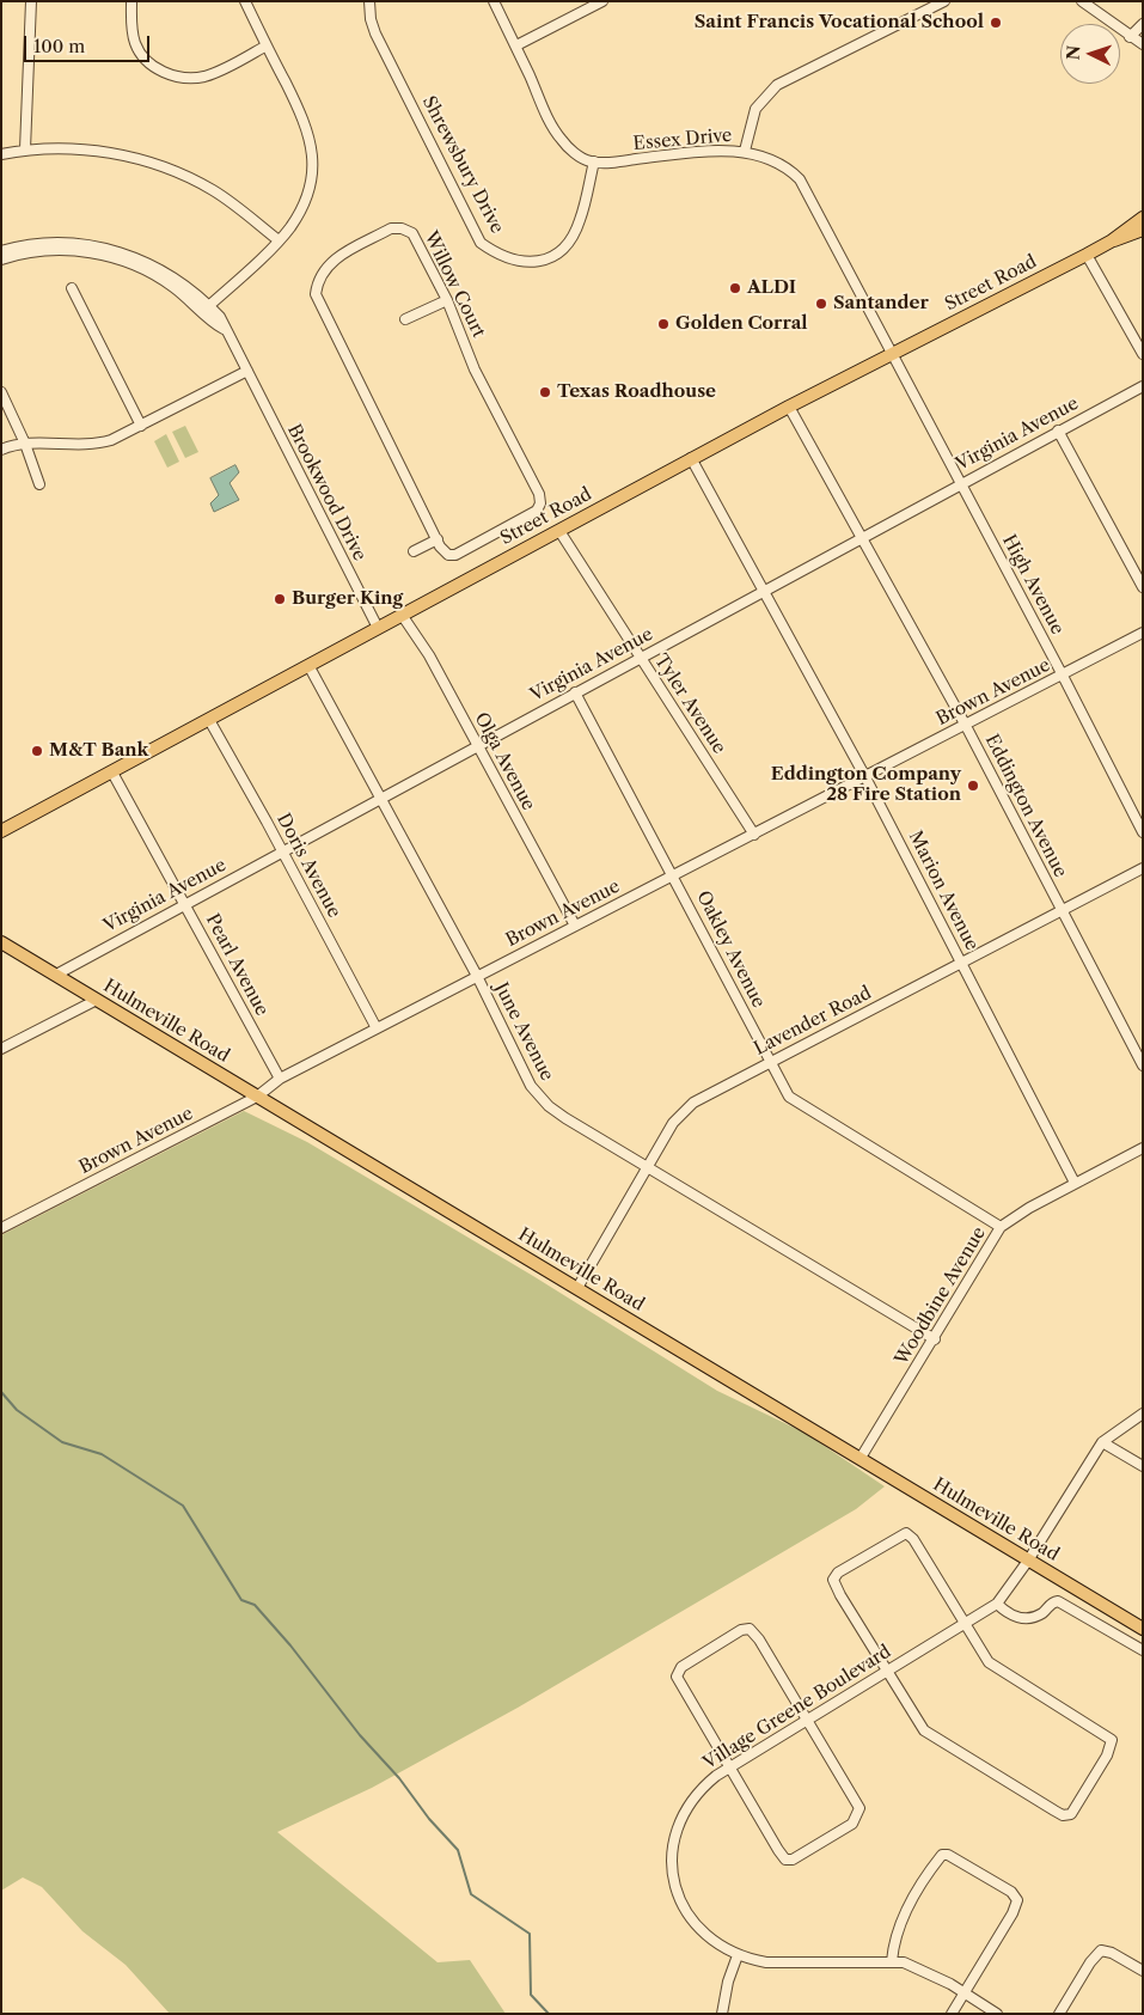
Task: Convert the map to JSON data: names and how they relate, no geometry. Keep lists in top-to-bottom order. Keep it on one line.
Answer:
{"streets":{"main road":["Street Road","Hulmeville Road"],"street":["Essex Drive","Shrewsbury Drive","Willow Court","Virginia Avenue","Brookwood Drive","High Avenue","Brown Avenue","Tyler Avenue","Olga Avenue","Eddington Avenue","Doris Avenue","Marion Avenue","Oakley Avenue","Pearl Avenue","Lavender Road","June Avenue","Woodbine Avenue","Village Greene Boulevard"]},"crossings":[["Essex Drive","Shrewsbury Drive"],["Essex Drive","Street Road"],["Essex Drive","High Avenue"],["Street Road","Brookwood Drive"],["Street Road","High Avenue"],["Street Road","Tyler Avenue"],["Street Road","Olga Avenue"],["Street Road","Eddington Avenue"],["Street Road","Doris Avenue"],["Street Road","Marion Avenue"],["Street Road","Pearl Avenue"],["Street Road","June Avenue"],["Virginia Avenue","High Avenue"],["Virginia Avenue","Tyler Avenue"],["Virginia Avenue","Olga Avenue"],["Virginia Avenue","Eddington Avenue"],["Virginia Avenue","Doris Avenue"],["Virginia Avenue","Marion Avenue"],["Virginia Avenue","Oakley Avenue"],["Virginia Avenue","Pearl Avenue"],["Virginia Avenue","Hulmeville Road"],["Virginia Avenue","June Avenue"],["High Avenue","Brown Avenue"],["Brown Avenue","Tyler Avenue"],["Brown Avenue","Olga Avenue"],["Brown Avenue","Eddington Avenue"],["Brown Avenue","Doris Avenue"],["Brown Avenue","Marion Avenue"],["Brown Avenue","Oakley Avenue"],["Brown Avenue","Pearl Avenue"],["Brown Avenue","Hulmeville Road"],["Brown Avenue","June Avenue"],["Eddington Avenue","Lavender Road"],["Marion Avenue","Lavender Road"],["Marion Avenue","Woodbine Avenue"],["Oakley Avenue","Lavender Road"],["Oakley Avenue","Woodbine Avenue"],["Hulmeville Road","Lavender Road"],["Hulmeville Road","Woodbine Avenue"],["Hulmeville Road","Village Greene Boulevard"],["Lavender Road","June Avenue"],["June Avenue","Woodbine Avenue"]],"places":["Saint Francis Vocational School","ALDI","Santander","Golden Corral","Texas Roadhouse","Burger King","M&T Bank","Eddington Company 28 Fire Station"],"scale_bar":"100 m","north":"left"}
